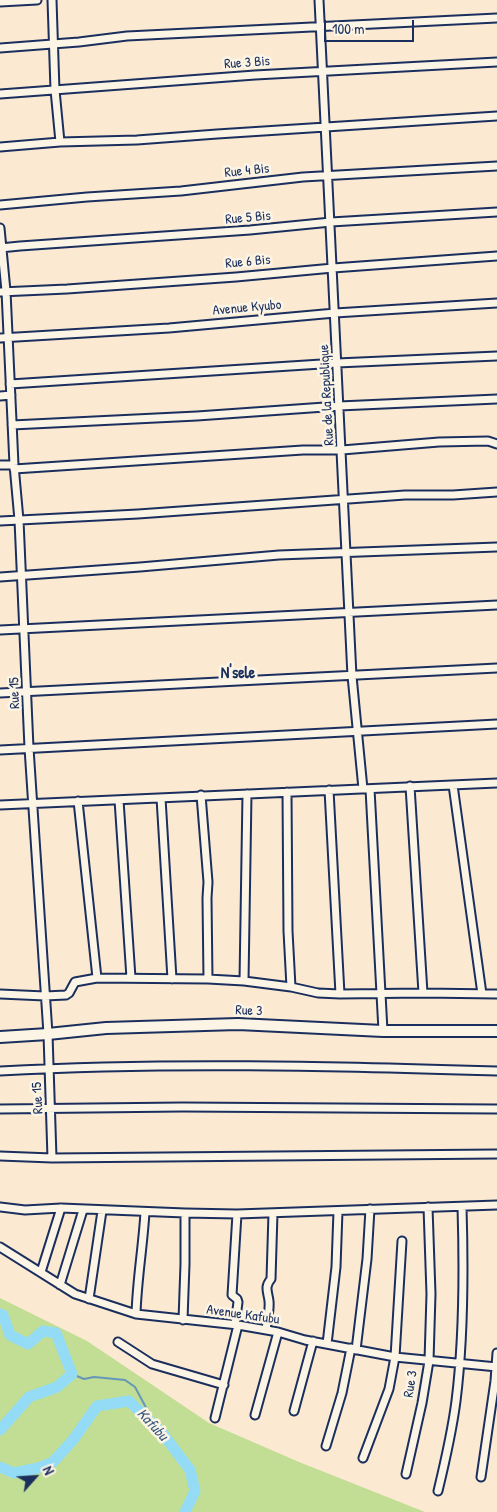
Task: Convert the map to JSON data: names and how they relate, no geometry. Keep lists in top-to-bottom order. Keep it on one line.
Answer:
{"streets":{"street":["Rue 3 Bis","Rue 4 Bis","Rue 5 Bis","Rue 6 Bis","Avenue Kyubo","Rue de la Republique","Rue 15","Rue 3","Avenue Kafubu"]},"crossings":[["Rue 3 Bis","Rue de la Republique"],["Rue 4 Bis","Rue de la Republique"],["Rue 5 Bis","Rue de la Republique"],["Rue 5 Bis","Rue 15"],["Rue 6 Bis","Rue de la Republique"],["Rue 6 Bis","Rue 15"],["Avenue Kyubo","Rue de la Republique"],["Avenue Kyubo","Rue 15"],["Rue de la Republique","Rue 3"],["Rue 15","Rue 3"],["Rue 3","Avenue Kafubu"]],"districts":["N'sele"],"water":["Kafubu"],"scale_bar":"100 m","north":"top right"}
